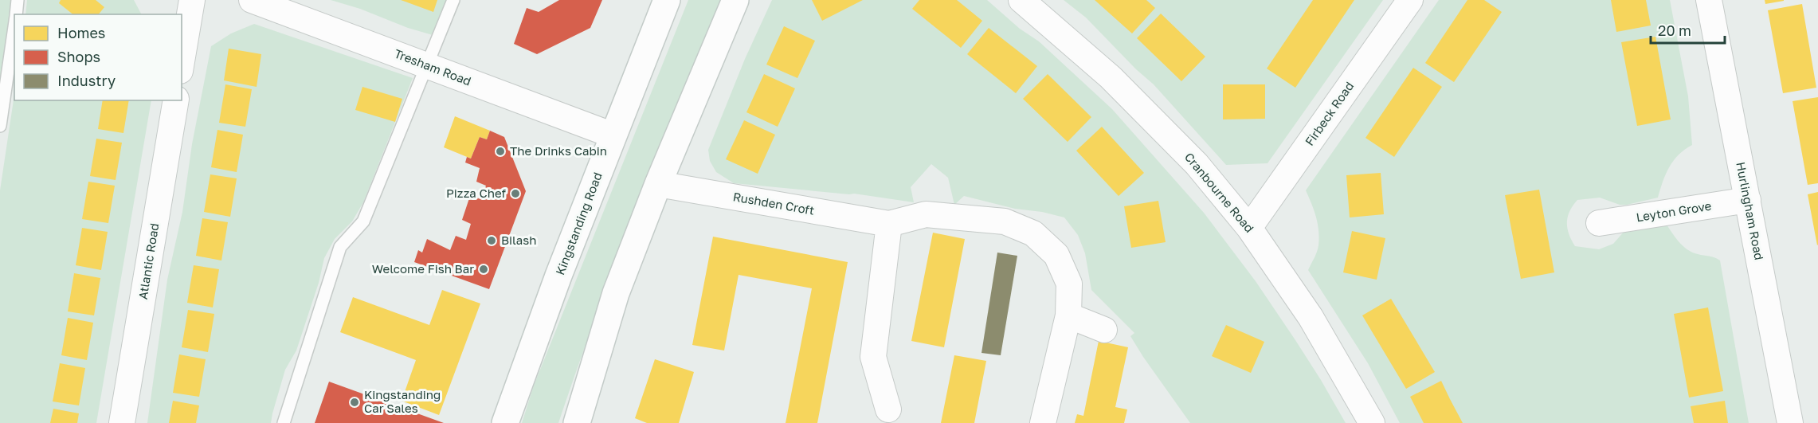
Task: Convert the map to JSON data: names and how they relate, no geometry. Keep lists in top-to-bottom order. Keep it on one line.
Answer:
{"streets":{"main road":["Kingstanding Road"],"street":["Tresham Road","Firbeck Road","Cranbourne Road","Rushden Croft","Hurlingham Road","Leyton Grove","Atlantic Road"]},"crossings":[["Tresham Road","Kingstanding Road"],["Firbeck Road","Cranbourne Road"],["Hurlingham Road","Leyton Grove"]],"places":["The Drinks Cabin","Pizza Chef","Bilash","Welcome Fish Bar","Kingstanding Car Sales"],"legend":["Homes","Shops","Industry"],"scale_bar":"20 m"}
